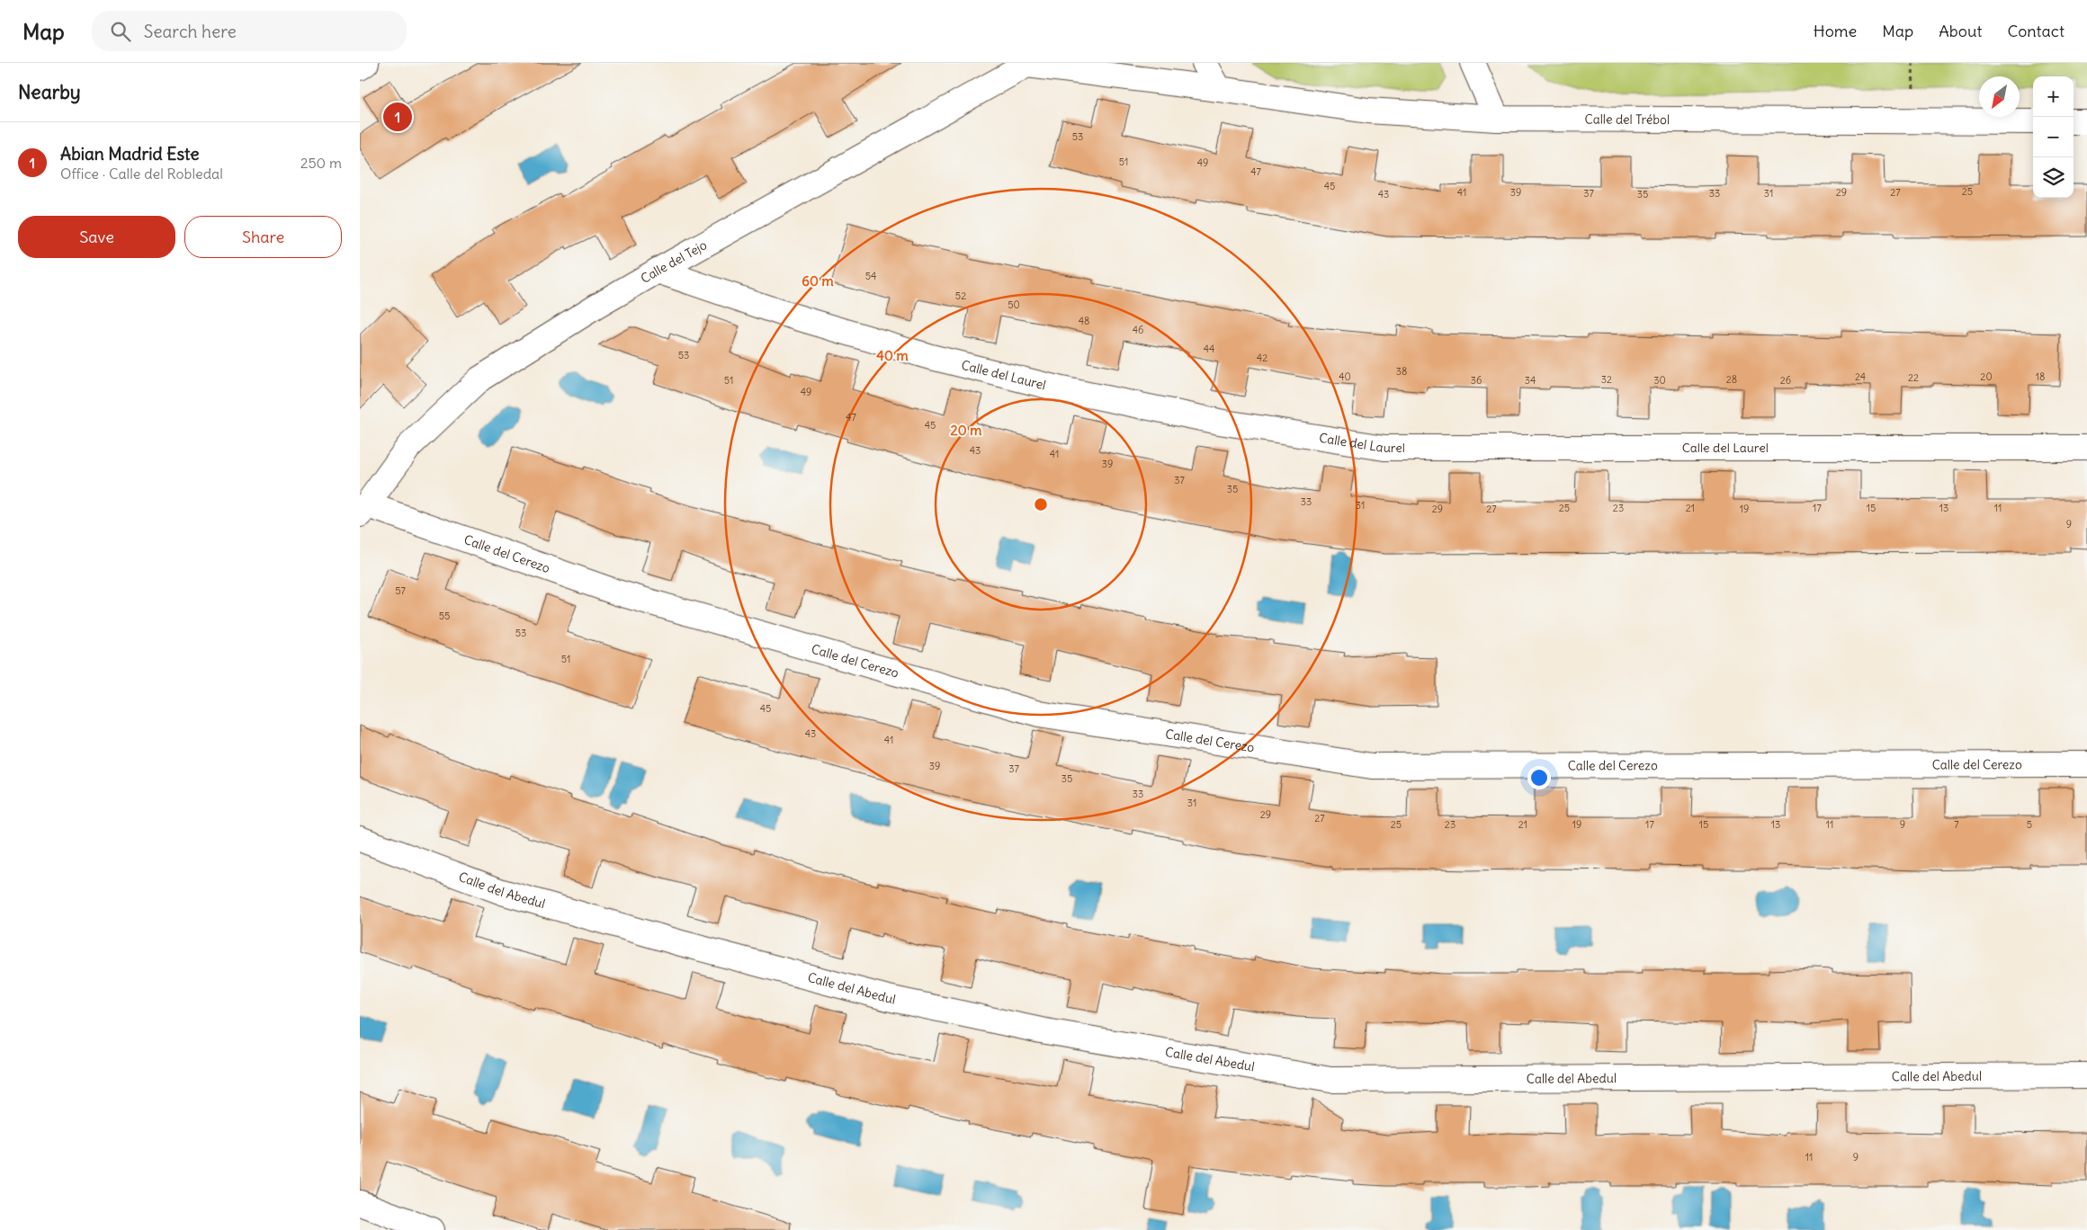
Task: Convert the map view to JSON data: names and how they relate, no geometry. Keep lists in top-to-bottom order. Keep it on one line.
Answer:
{"streets":{"street":["Calle del Trébol","Calle del Tejo","Calle del Laurel","Calle del Cerezo","Calle del Abedul"]},"crossings":[["Calle del Trébol","Calle del Tejo"],["Calle del Tejo","Calle del Laurel"],["Calle del Tejo","Calle del Cerezo"]],"house_numbers":["53","51","49","47","45","25","41","39","29","27","37","33","31","43","35","54","52","50","48","46","44","53","42","38","40","24","20","18","22","32","28","51","36","34","30","26","49","47","45","43","41","39","37","35","33","31","25","23","21","17","15","13","11","29","27","19","9","57","55","53","51","45","43","41","39","37","35","33","31","29","27","25","23","21","19","17","15","13","11","9","7","5","11","9"],"north":"bottom left","page":{"header":"Map","search":"Search here","nav":["Home","Map","About","Contact"],"heading":"Nearby","map_buttons":["+","−"],"pins":"1","list":[{"mark":"1","name":"Abian Madrid Este","note":"Office · Calle del Robledal","value":"250 m"}],"buttons":["Save","Share"]},"rings":["60 m","40 m","20 m"]}
